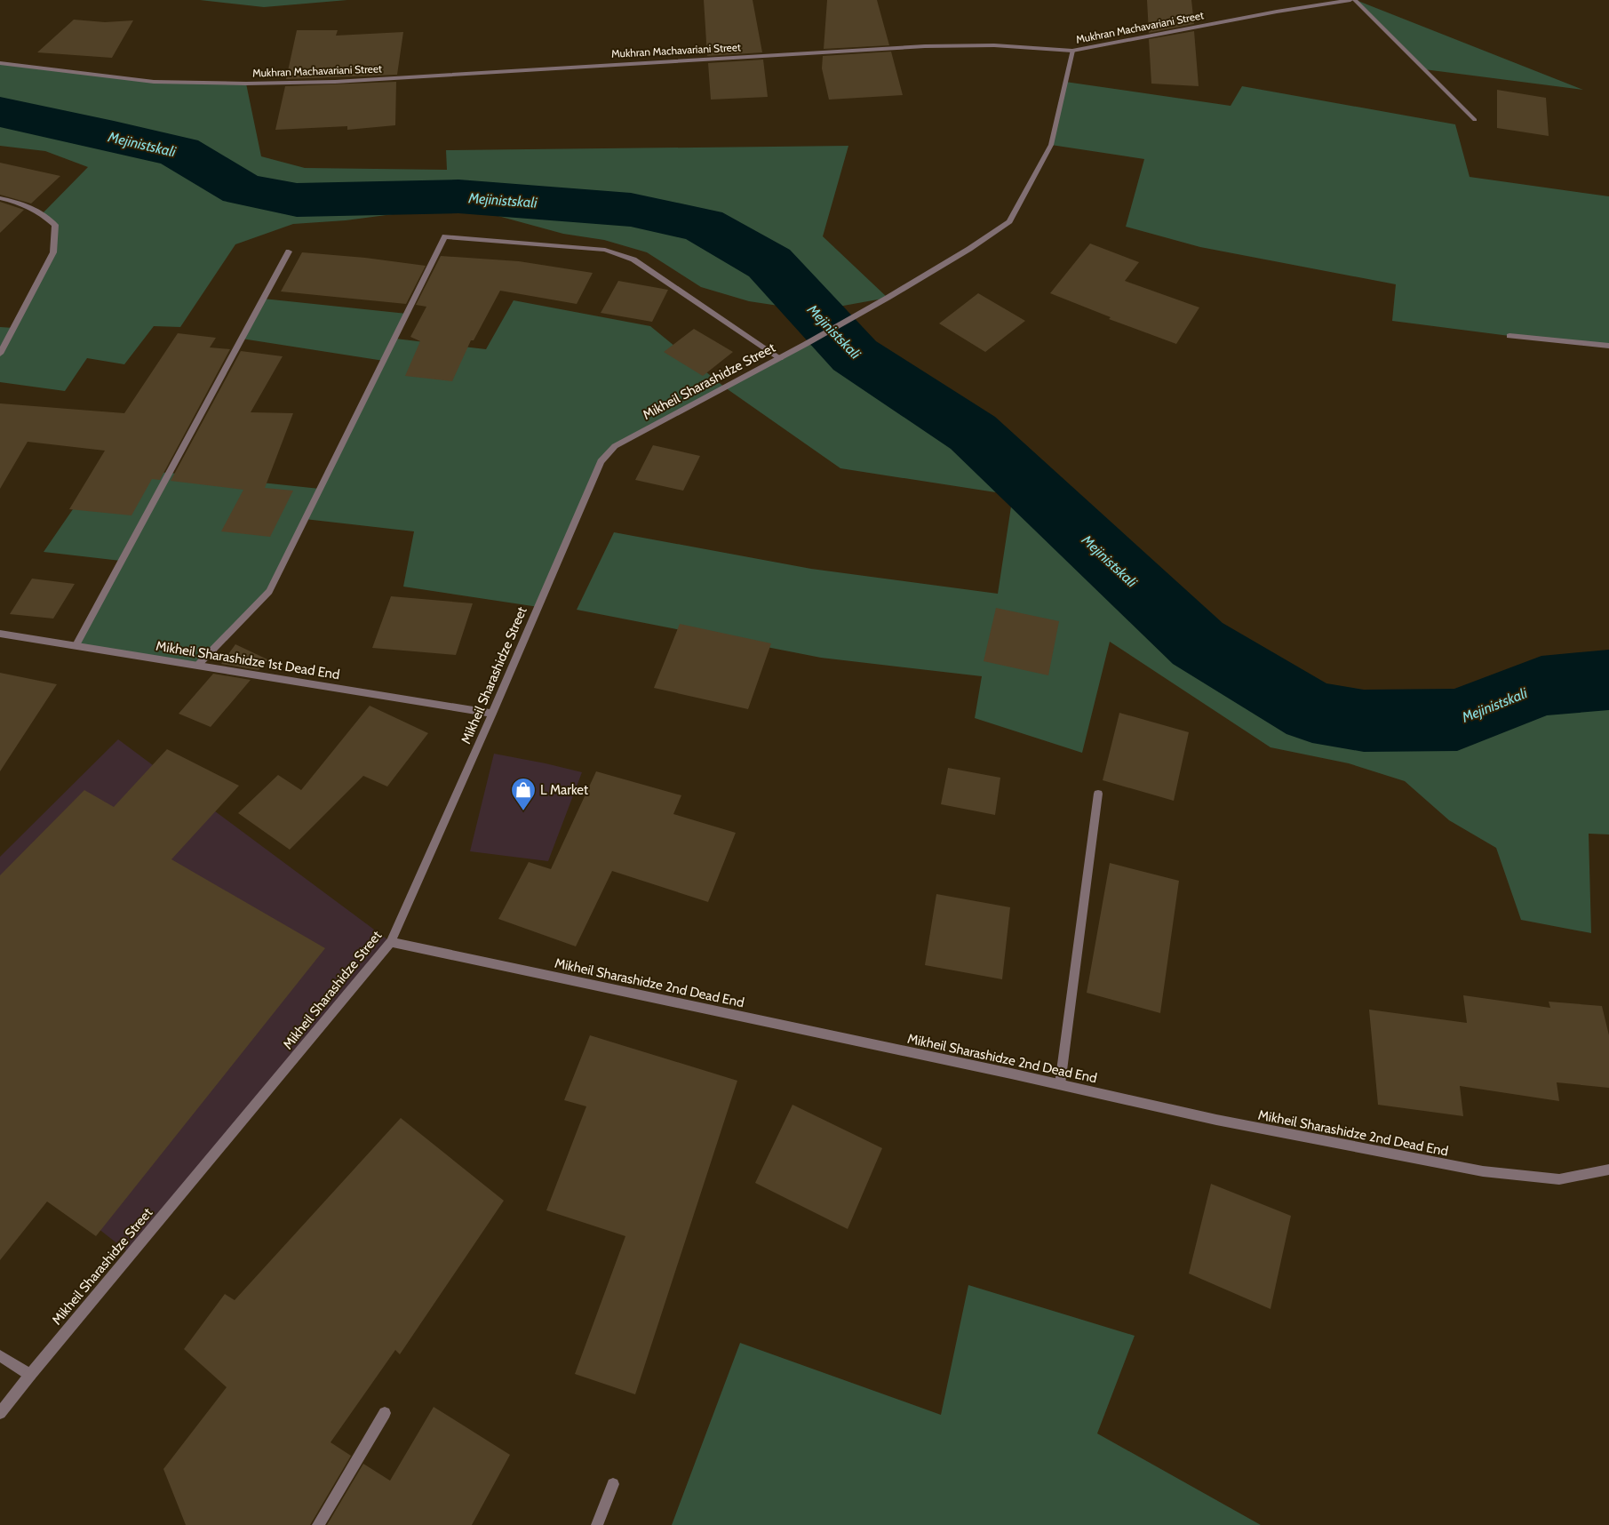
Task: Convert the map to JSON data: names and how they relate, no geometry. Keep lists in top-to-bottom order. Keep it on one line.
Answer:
{"streets":{"street":["Mukhran Machavariani Street","Mikheil Sharashidze Street","Mikheil Sharashidze 1st Dead End","Mikheil Sharashidze 2nd Dead End"]},"crossings":[["Mukhran Machavariani Street","Mikheil Sharashidze Street"],["Mikheil Sharashidze Street","Mikheil Sharashidze 1st Dead End"],["Mikheil Sharashidze Street","Mikheil Sharashidze 2nd Dead End"]],"water":["Mejinistskali"],"places":{"shop":["L Market"]}}
